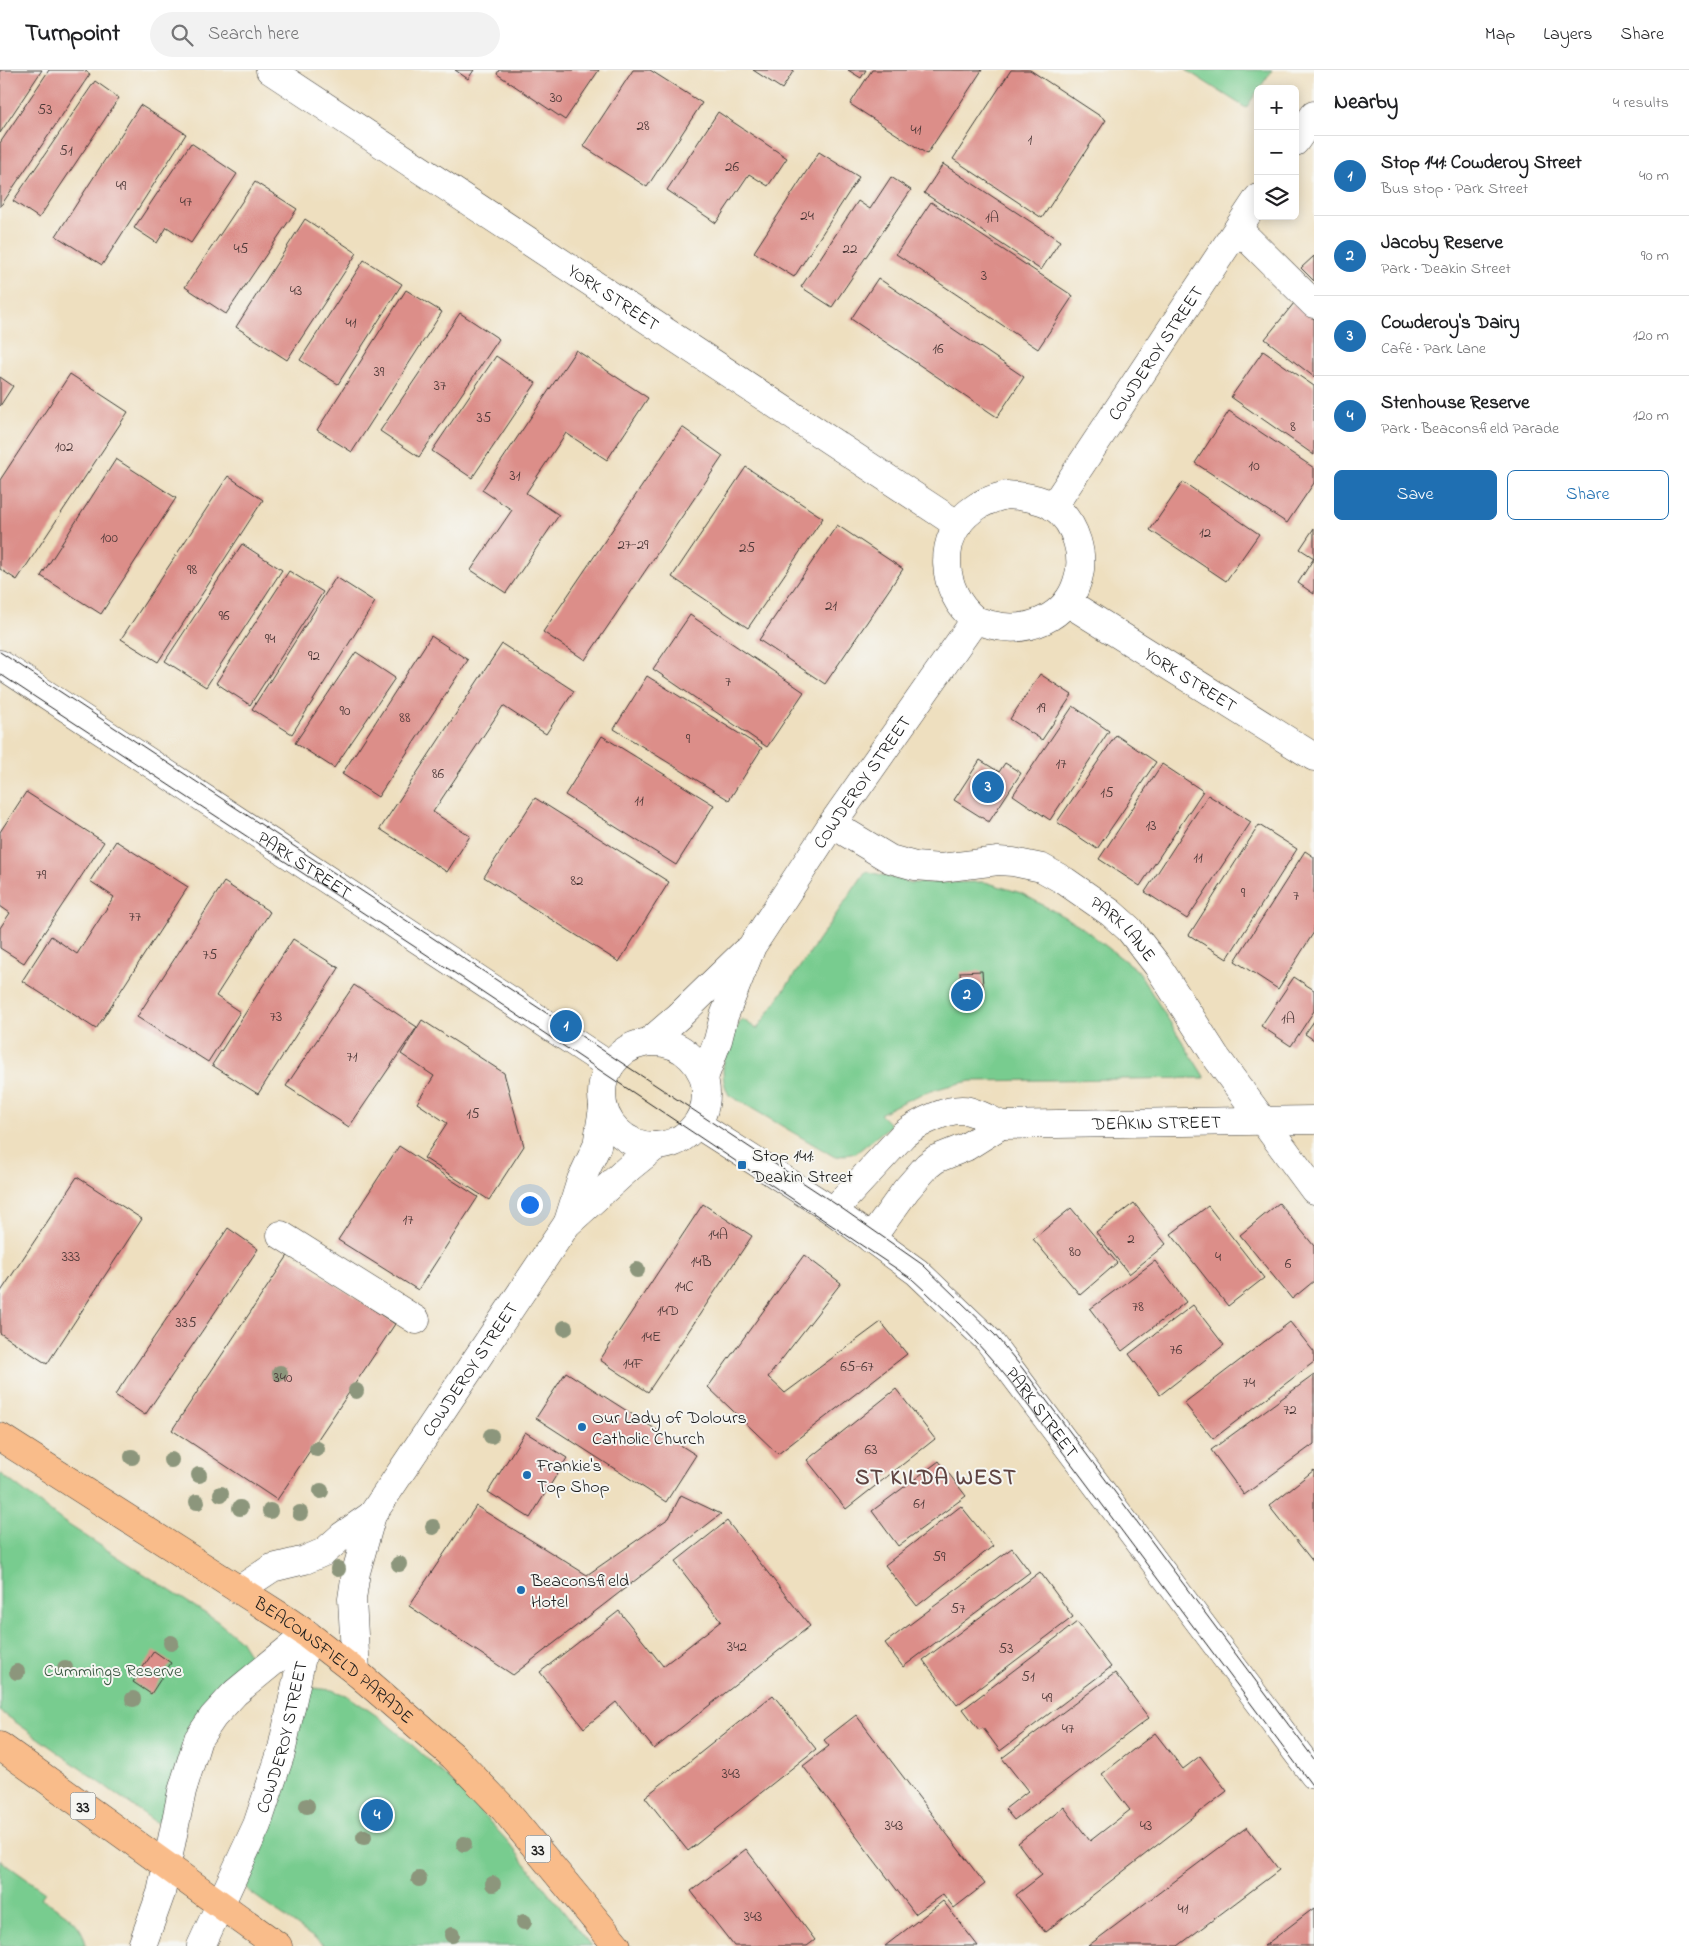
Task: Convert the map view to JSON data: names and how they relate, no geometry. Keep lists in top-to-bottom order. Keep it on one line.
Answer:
{"streets":{"main road":["BEACONSFIELD PARADE","33"],"street":["YORK STREET","COWDEROY STREET","PARK STREET","PARK LANE","DEAKIN STREET"]},"crossings":[["YORK STREET","COWDEROY STREET"],["COWDEROY STREET","PARK STREET"],["COWDEROY STREET","PARK LANE"],["COWDEROY STREET","BEACONSFIELD PARADE"],["COWDEROY STREET","33"],["PARK STREET","DEAKIN STREET"],["PARK LANE","DEAKIN STREET"]],"districts":["ST KILDA WEST"],"parks":["Cummings Reserve"],"places":{"transit":["Stop 141: Deakin Street"],"other":["Our Lady of Dolours Catholic Church","Frankie's Top Shop","Beaconsfield Hotel"]},"house_numbers":["30","53","28","41","1","51","26","49","47","24","1A","45","22","3","43","41","16","39","37","35","8","102","10","31","12","100","27-29","25","98","21","96","94","92","7","19","90","88","9","17","86","15","11","13","11","79","82","9","7","77","75","73","1A","71","15","17","14A","2","80","333","4","14B","6","14C","78","14D","335","14E","76","14F","65-67","340","74","72","63","61","59","57","342","53","51","49","47","343","343","43","41","343"],"page":{"header":"Turnpoint","search":"Search here","nav":["Map","Layers","Share"],"heading":["Nearby","4 results"],"map_buttons":["+","−"],"list":[{"mark":"1","name":"Stop 141: Cowderoy Street","note":"Bus stop · Park Street","value":"40 m"},{"mark":"2","name":"Jacoby Reserve","note":"Park · Deakin Street","value":"90 m"},{"mark":"3","name":"Cowderoy's Dairy","note":"Café · Park Lane","value":"120 m"},{"mark":"4","name":"Stenhouse Reserve","note":"Park · Beaconsfield Parade","value":"120 m"}],"buttons":["Save","Share"],"pins":["3","2","1","4"]}}
